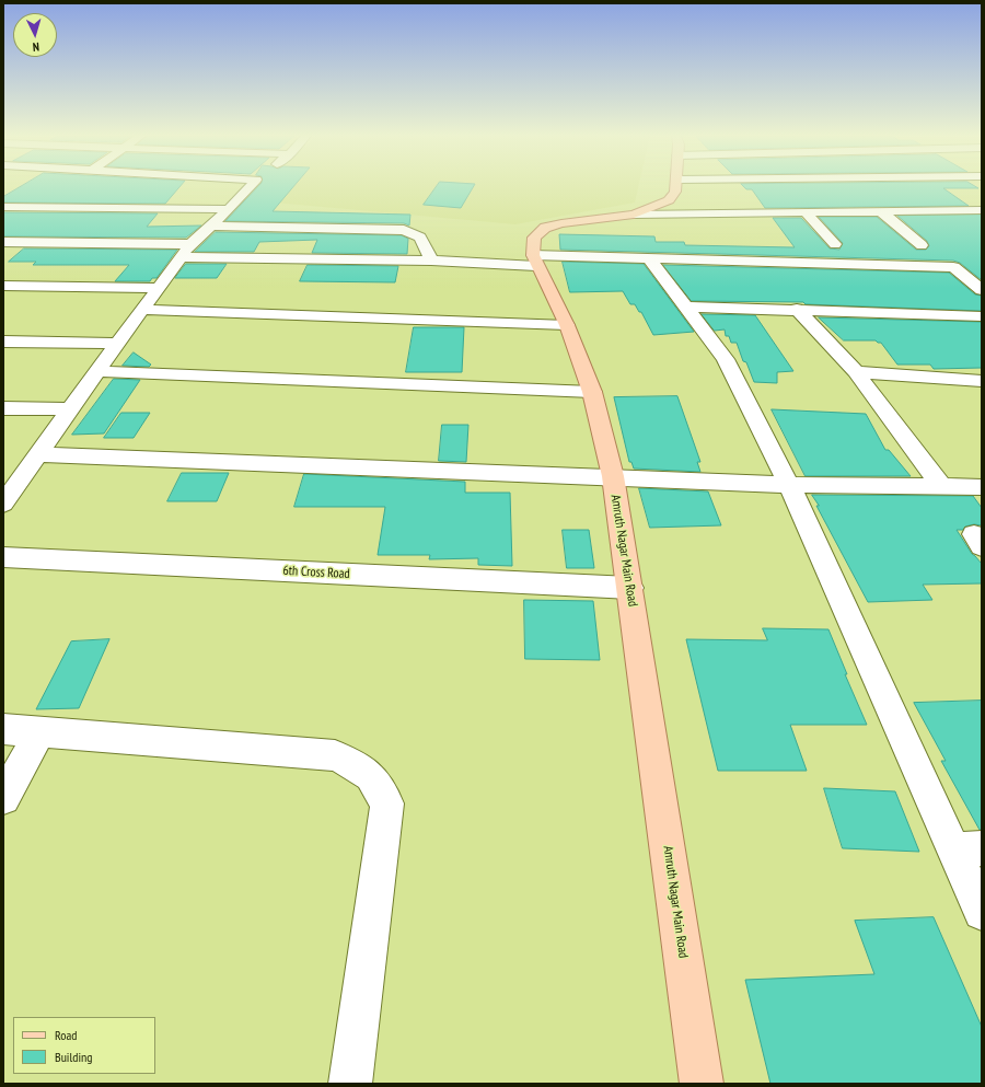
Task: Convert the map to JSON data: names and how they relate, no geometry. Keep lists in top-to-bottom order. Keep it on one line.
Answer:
{"streets":{"main road":["Amruth Nagar Main Road"],"street":["6th Cross Road"]},"crossings":[["Amruth Nagar Main Road","6th Cross Road"]],"legend":["Road","Building"],"north":"bottom"}
